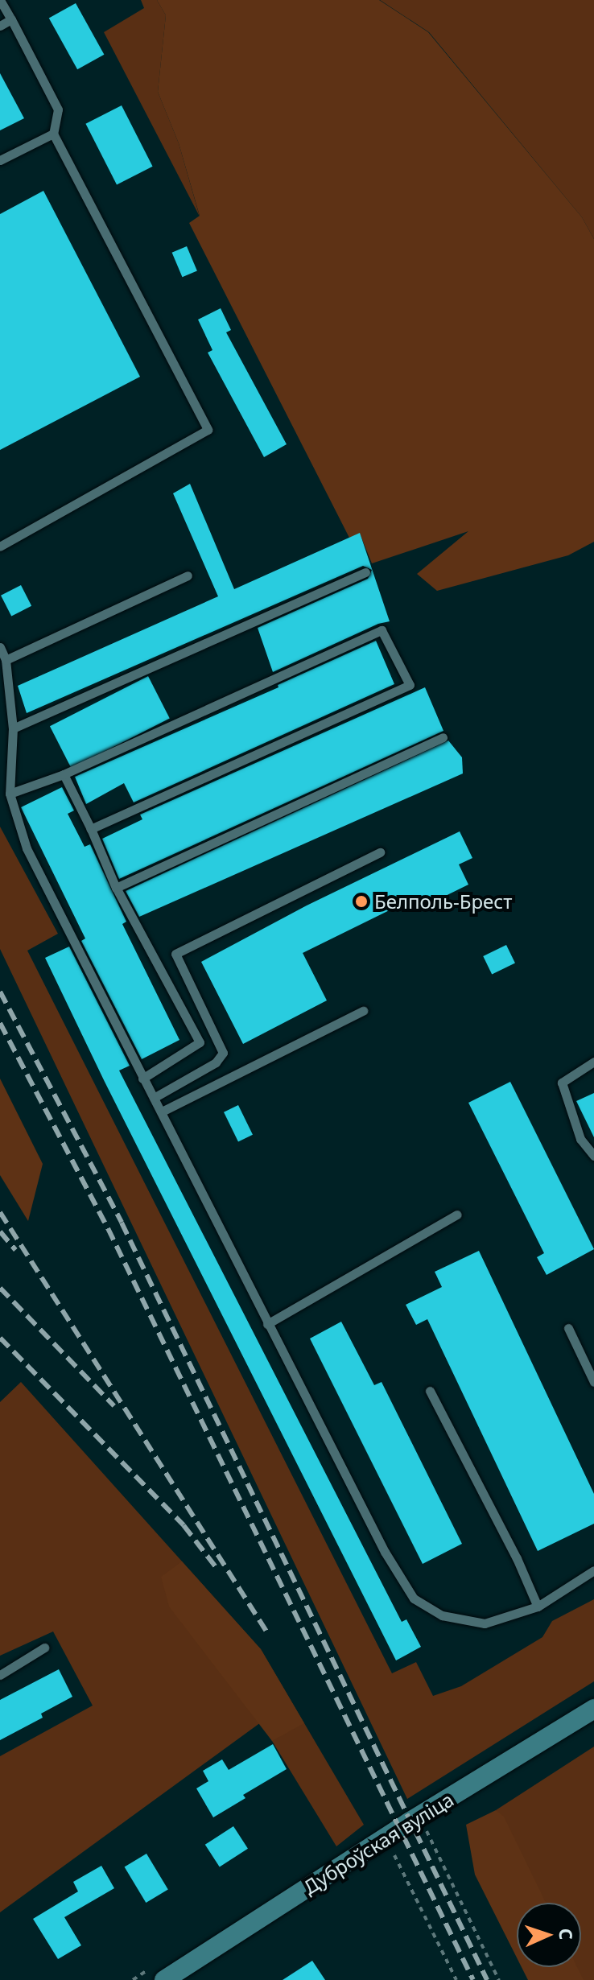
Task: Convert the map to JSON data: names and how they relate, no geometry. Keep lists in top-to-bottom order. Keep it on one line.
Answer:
{"streets":{"main road":["Дуброўская вуліца"]},"places":["Белполь-Брест"],"north":"right"}
